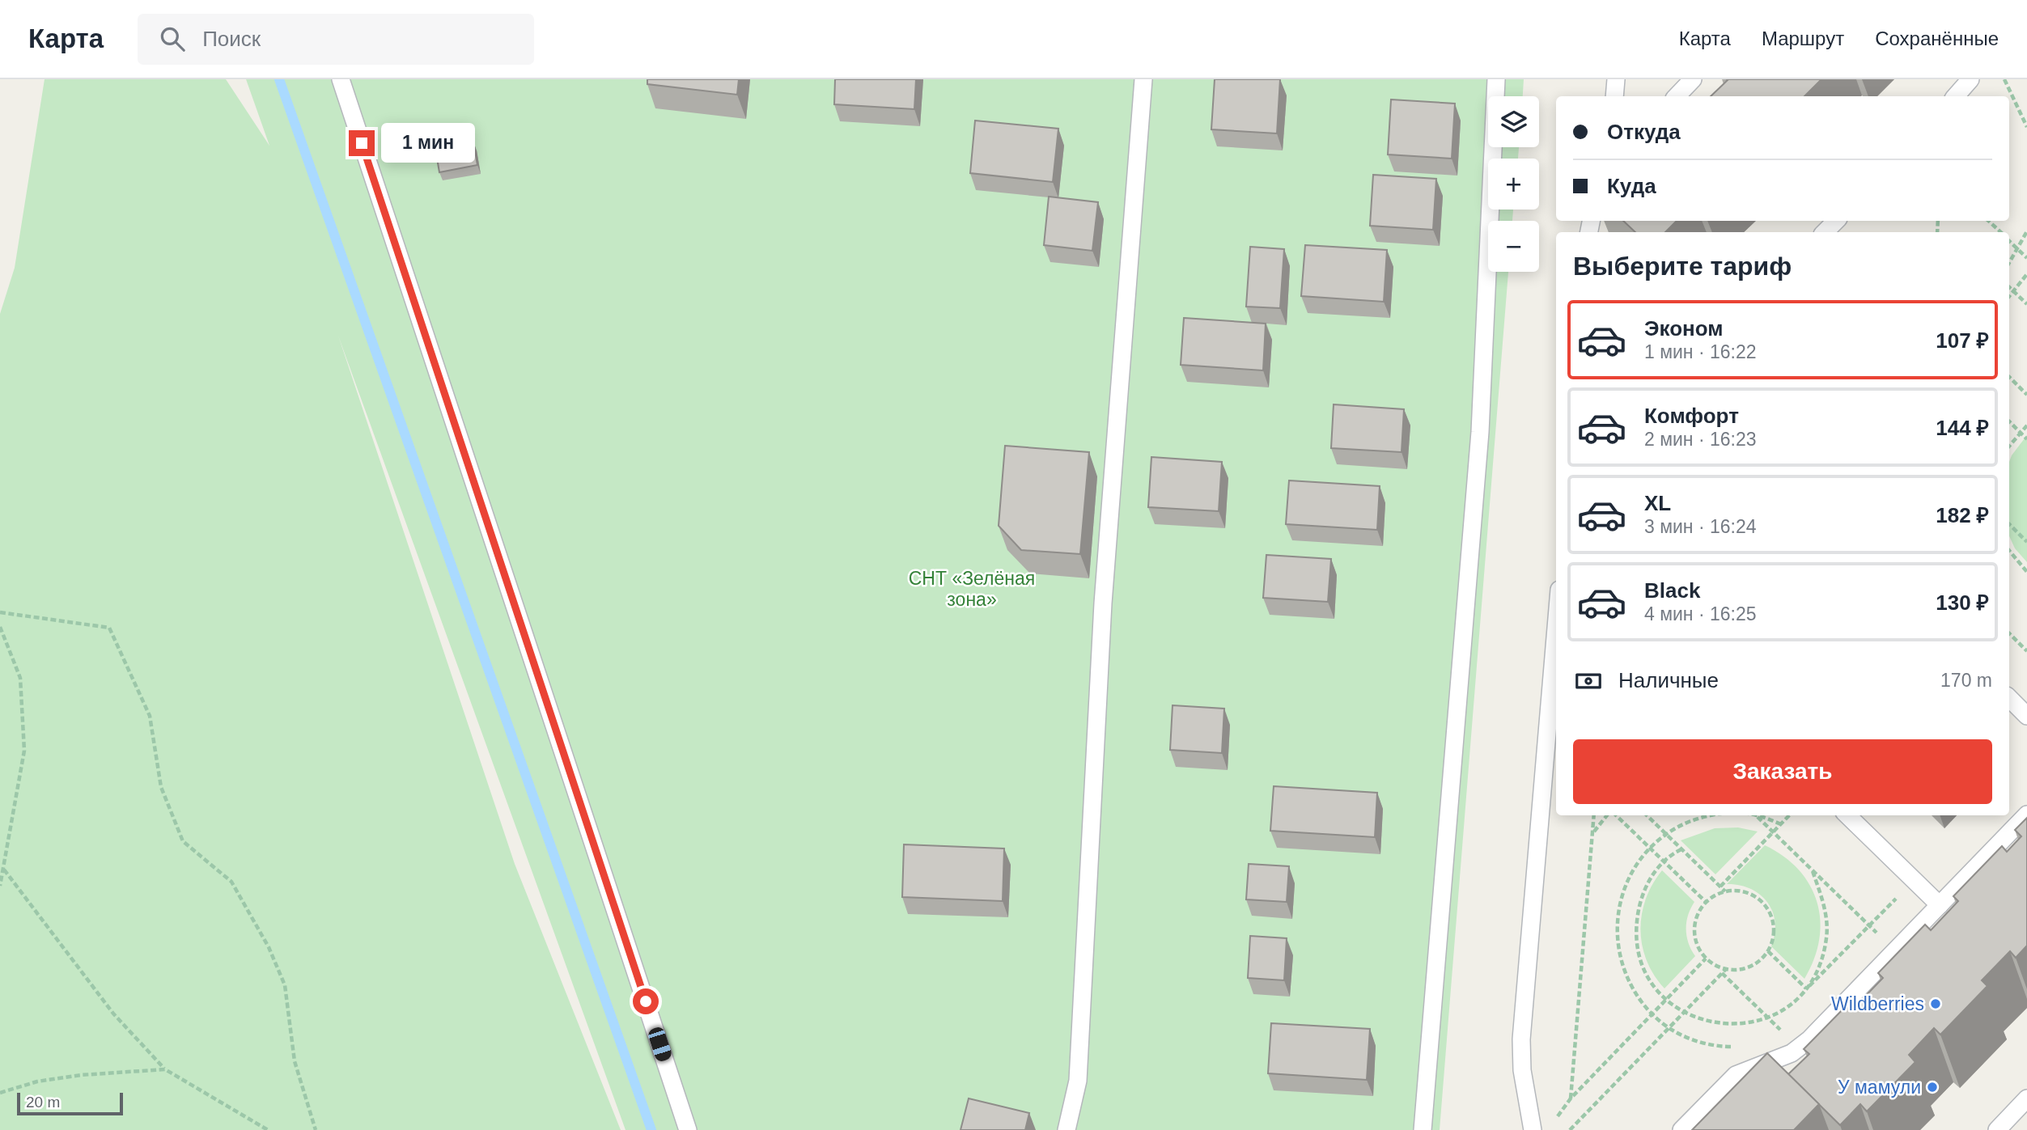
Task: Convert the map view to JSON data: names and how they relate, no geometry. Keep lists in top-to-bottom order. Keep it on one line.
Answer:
{"parks":["СНТ «Зелёная зона»"],"places":["Wildberries","У мамули"],"scale_bar":"20 m","page":{"header":"Карта","search":"Поиск","nav":["Карта","Маршрут","Сохранённые"],"map_buttons":["+","−"],"banner":["Откуда","Куда"],"bubble":"1 мин","heading":"Выберите тариф","list":[{"name":"Эконом","note":"1 мин · 16:22","value":"107 ₽"},{"name":"Комфорт","note":"2 мин · 16:23","value":"144 ₽"},{"name":"XL","note":"3 мин · 16:24","value":"182 ₽"},{"name":"Black","note":"4 мин · 16:25","value":"130 ₽"}],"pay":["Наличные","170 m"],"buttons":"Заказать","scale":"20 m"}}
